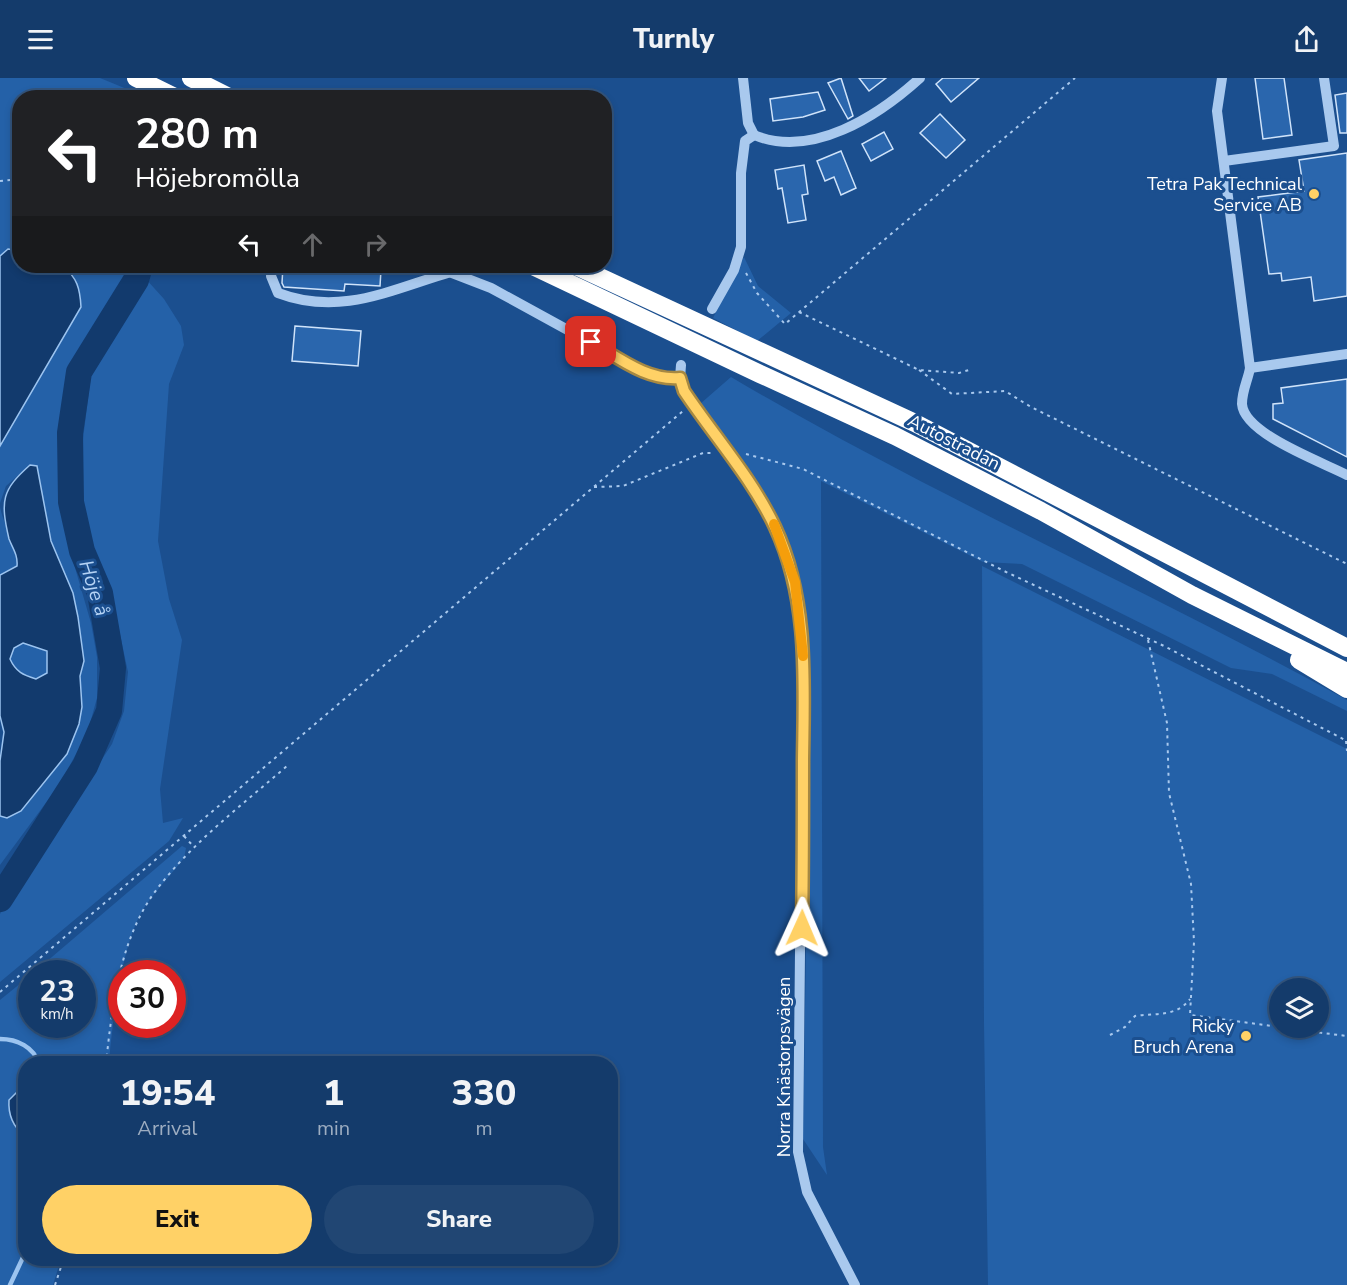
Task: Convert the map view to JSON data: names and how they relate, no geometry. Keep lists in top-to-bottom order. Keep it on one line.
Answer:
{"streets":{"highway":["Autostradan"],"street":["Norra Knästorpsvägen"]},"water":["Höje å"],"places":["Tetra Pak Technical Service AB","Ricky Bruch Arena"],"page":{"header":"Turnly","turn":["280 m","Höjebromölla"],"speed":"23 km/h","limit":"30","eta":["19:54","Arrival","1","min","330","m"],"buttons":["Exit","Share"]}}
